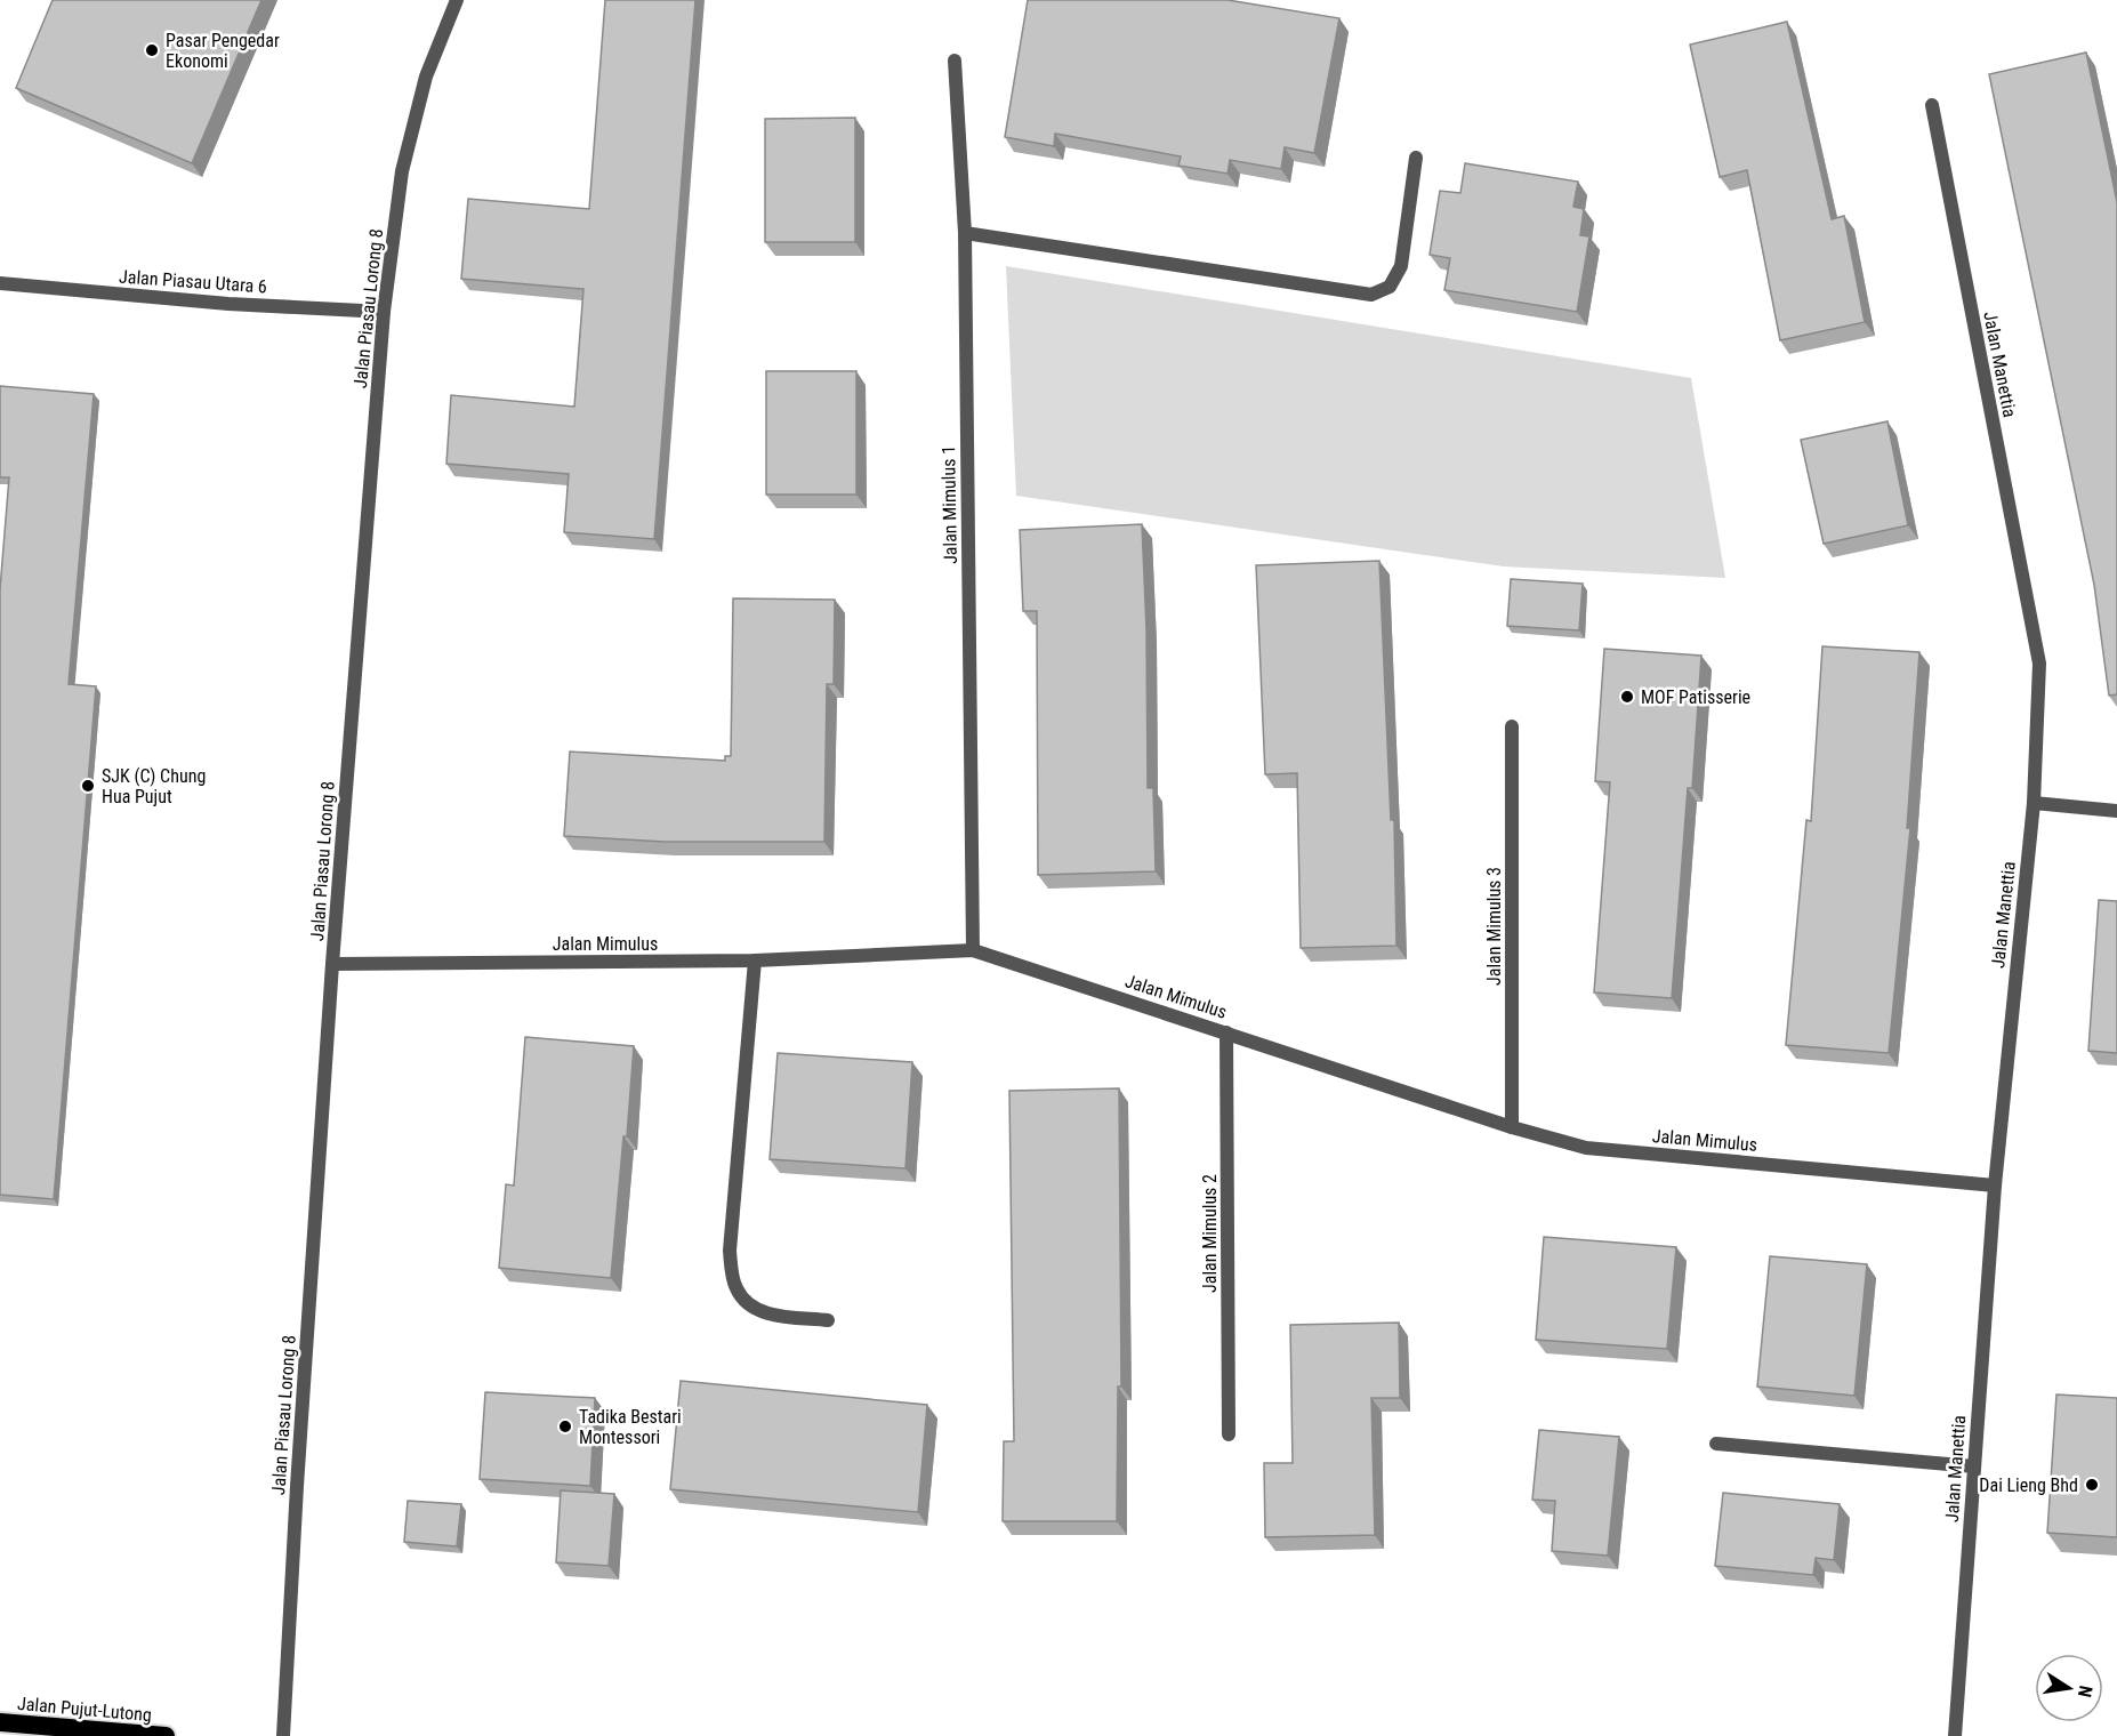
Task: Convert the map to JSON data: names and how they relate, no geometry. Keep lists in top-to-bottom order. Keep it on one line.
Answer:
{"streets":{"highway":["Jalan Pujut-Lutong"],"street":["Jalan Piasau Utara 6","Jalan Piasau Lorong 8","Jalan Manettia","Jalan Mimulus 1","Jalan Mimulus 3","Jalan Mimulus","Jalan Mimulus 2"]},"crossings":[["Jalan Piasau Utara 6","Jalan Piasau Lorong 8"],["Jalan Piasau Lorong 8","Jalan Mimulus"],["Jalan Manettia","Jalan Mimulus"],["Jalan Mimulus 1","Jalan Mimulus"],["Jalan Mimulus 3","Jalan Mimulus"],["Jalan Mimulus","Jalan Mimulus 2"]],"places":["Pasar Pengedar Ekonomi","MOF Patisserie","SJK (C) Chung Hua Pujut","Tadika Bestari Montessori","Dai Lieng Bhd"],"north":"right"}
